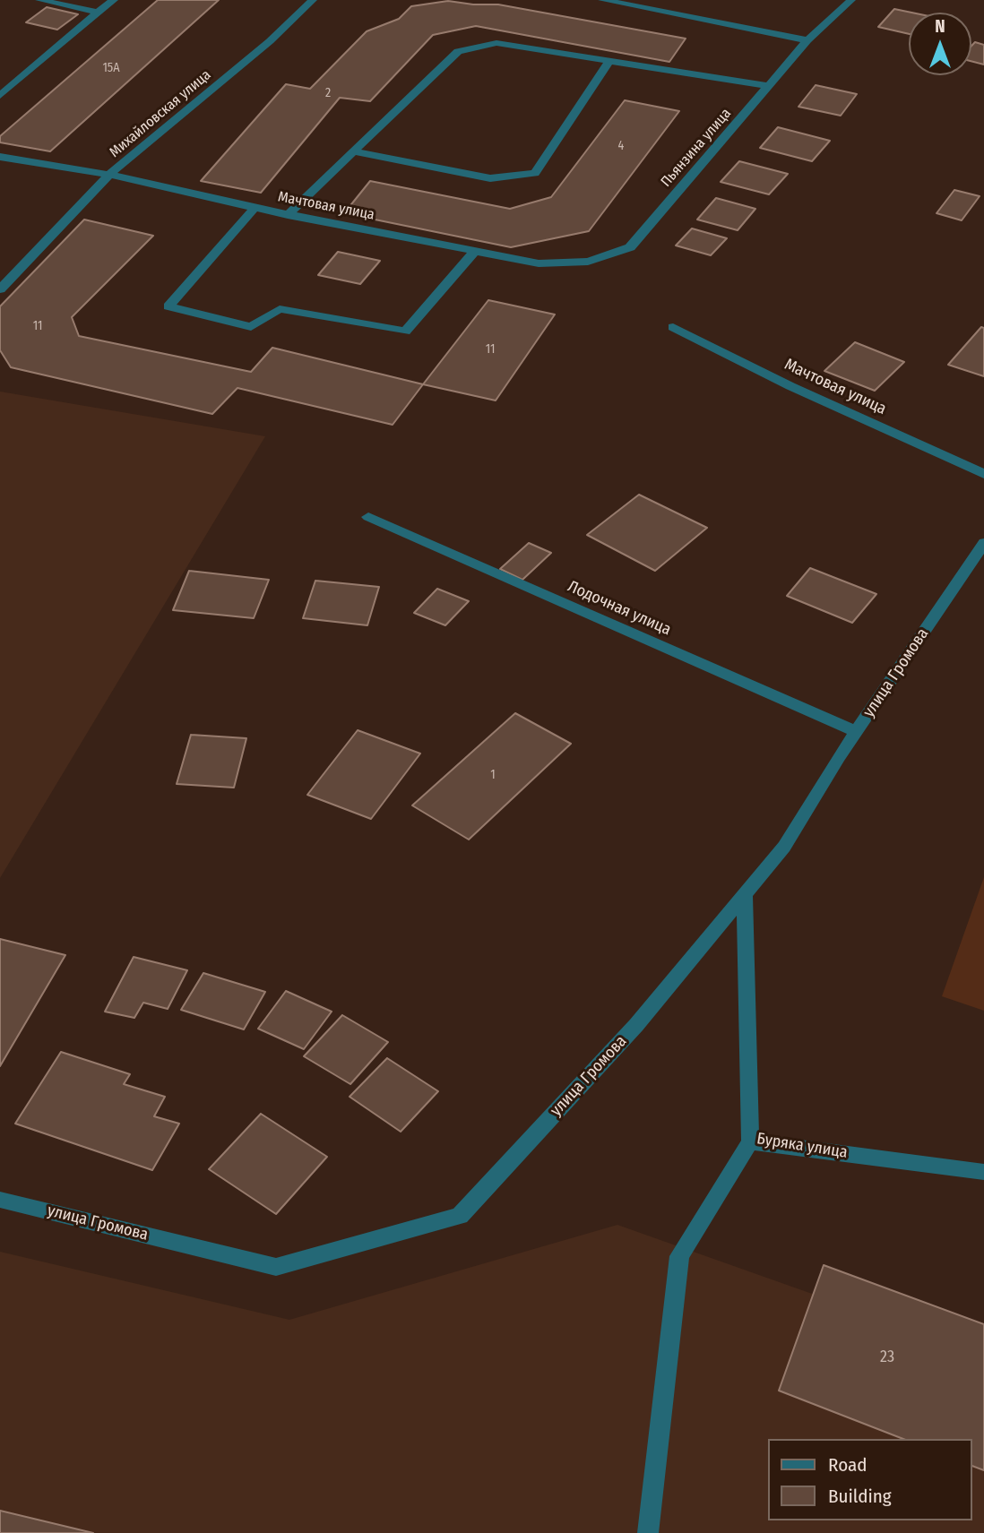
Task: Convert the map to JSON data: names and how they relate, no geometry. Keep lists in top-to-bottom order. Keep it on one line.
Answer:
{"streets":{"street":["Михайловская улица","Пьянзина улица","Мачтовая улица","Лодочная улица","улица Громова","Буряка улица"]},"crossings":[["Михайловская улица","Мачтовая улица"],["Пьянзина улица","Мачтовая улица"],["Лодочная улица","улица Громова"],["улица Громова","Буряка улица"]],"house_numbers":["15А","2","4","11","11","1","23"],"legend":["Road","Building"],"north":"top"}
